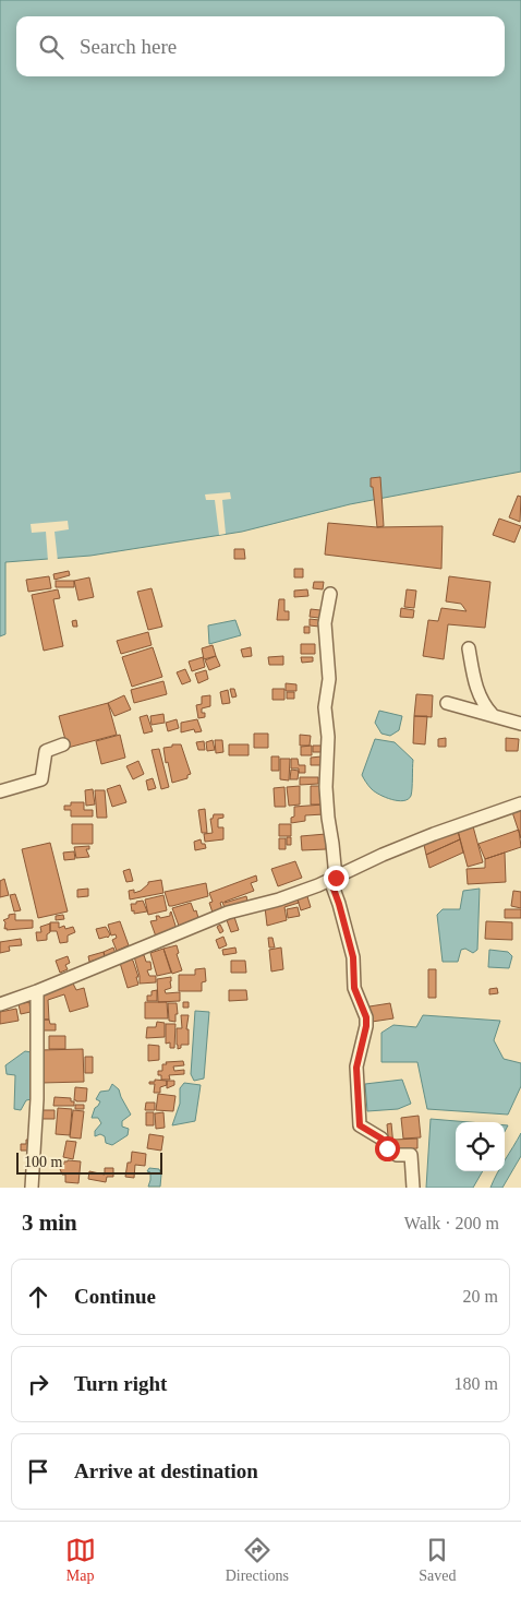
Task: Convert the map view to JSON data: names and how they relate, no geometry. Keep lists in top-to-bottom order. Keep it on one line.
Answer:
{"scale_bar":"100 m","page":{"search":"Search here","scale":"100 m","heading":["3 min","Walk · 200 m"],"list":[["Continue","20 m"],["Turn right","180 m"],"Arrive at destination"],"nav":["Map","Directions","Saved"]}}
